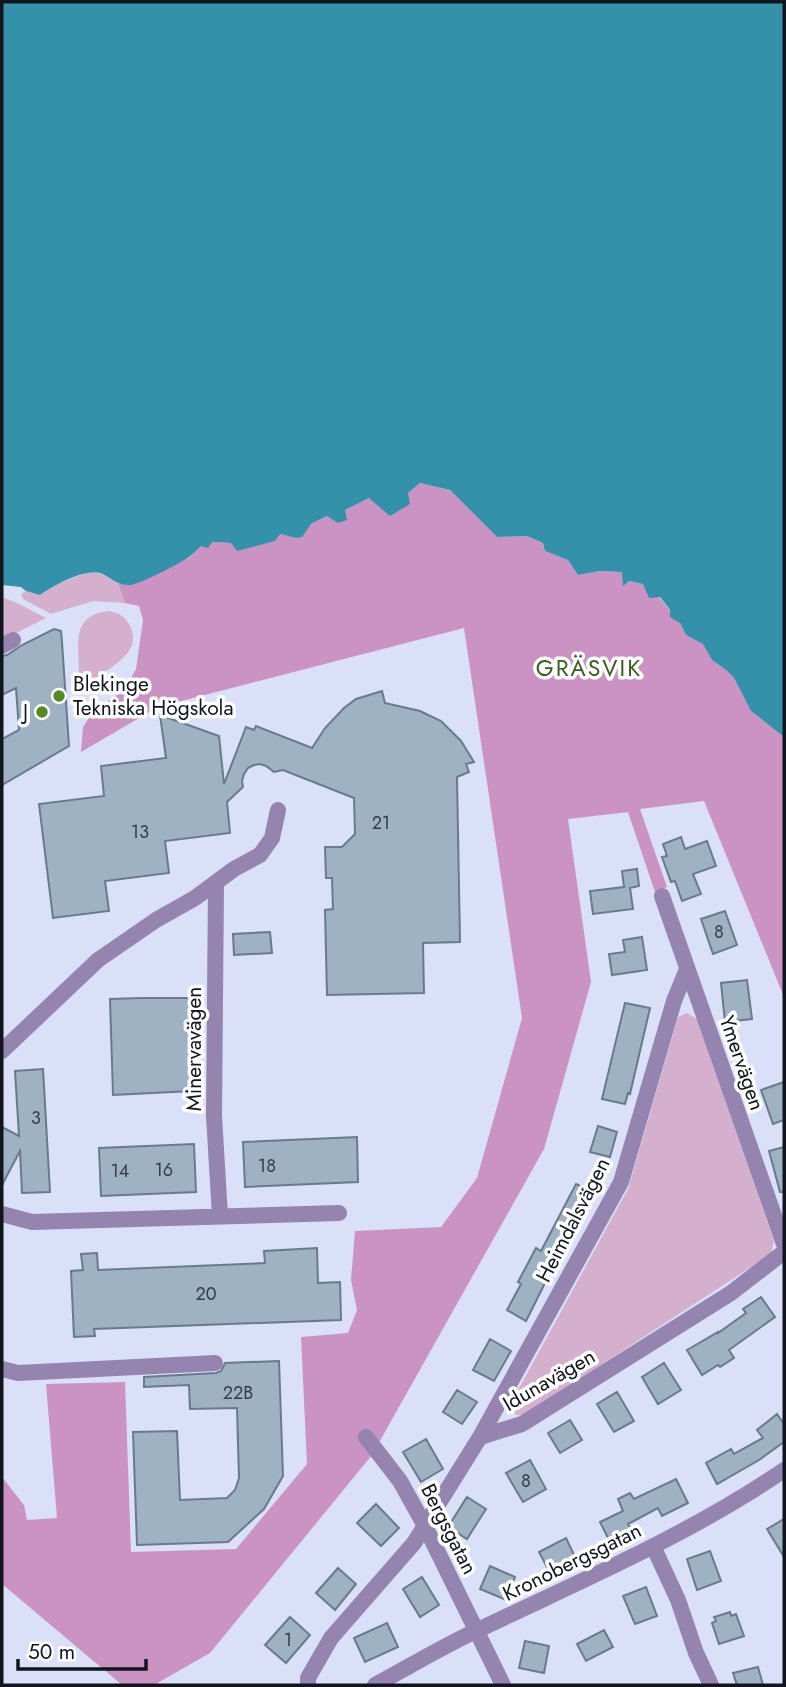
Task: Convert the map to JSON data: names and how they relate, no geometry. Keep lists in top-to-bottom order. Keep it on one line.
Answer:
{"streets":{"street":["Minervavägen","Ymervägen","Heimdalsvägen","Idunavägen","Bergsgatan","Kronobergsgatan"]},"crossings":[["Ymervägen","Heimdalsvägen"],["Heimdalsvägen","Idunavägen"],["Bergsgatan","Kronobergsgatan"]],"districts":["GRÄSVIK"],"places":["Blekinge Tekniska Högskola","J"],"house_numbers":["21","13","8","3","18","16","14","20","22B","8","1"],"scale_bar":"50 m"}
